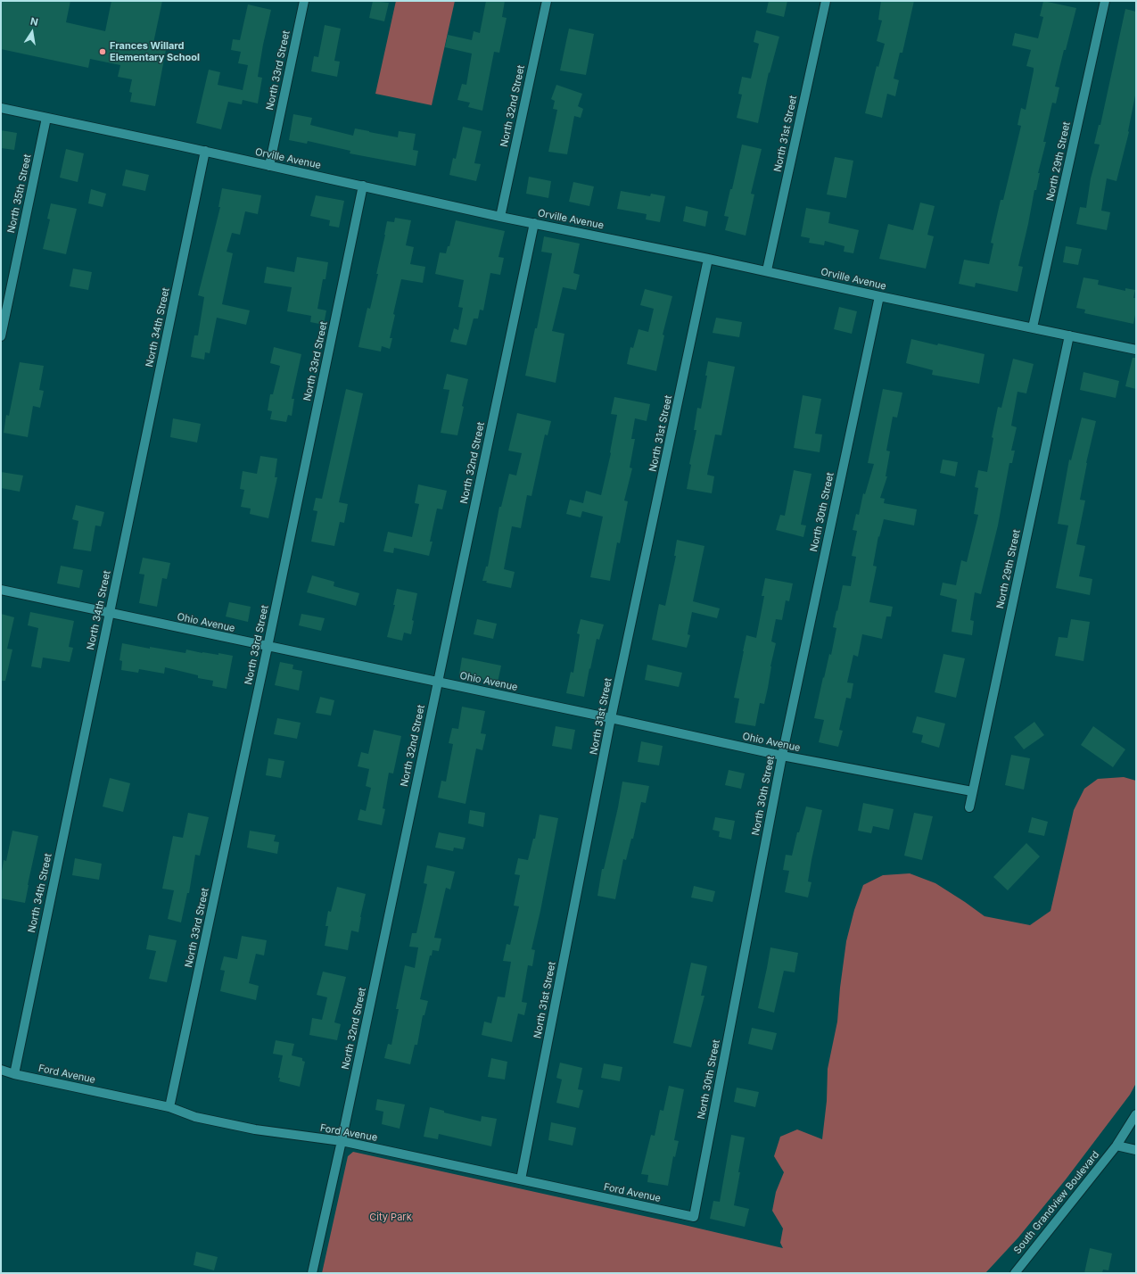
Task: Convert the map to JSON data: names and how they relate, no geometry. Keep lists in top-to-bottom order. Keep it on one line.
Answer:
{"streets":{"street":["North 33rd Street","North 32nd Street","North 31st Street","Orville Avenue","North 29th Street","North 35th Street","North 34th Street","North 30th Street","Ohio Avenue","Ford Avenue","South Grandview Boulevard"]},"crossings":[["North 33rd Street","Orville Avenue"],["North 33rd Street","Ohio Avenue"],["North 33rd Street","Ford Avenue"],["North 32nd Street","Orville Avenue"],["North 32nd Street","Ohio Avenue"],["North 32nd Street","Ford Avenue"],["North 31st Street","Orville Avenue"],["North 31st Street","Ohio Avenue"],["North 31st Street","Ford Avenue"],["Orville Avenue","North 29th Street"],["Orville Avenue","North 35th Street"],["Orville Avenue","North 34th Street"],["Orville Avenue","North 30th Street"],["North 29th Street","Ohio Avenue"],["North 34th Street","Ohio Avenue"],["North 34th Street","Ford Avenue"],["North 30th Street","Ohio Avenue"],["North 30th Street","Ford Avenue"]],"parks":["City Park"],"places":["Frances Willard Elementary School"],"north":"top"}
